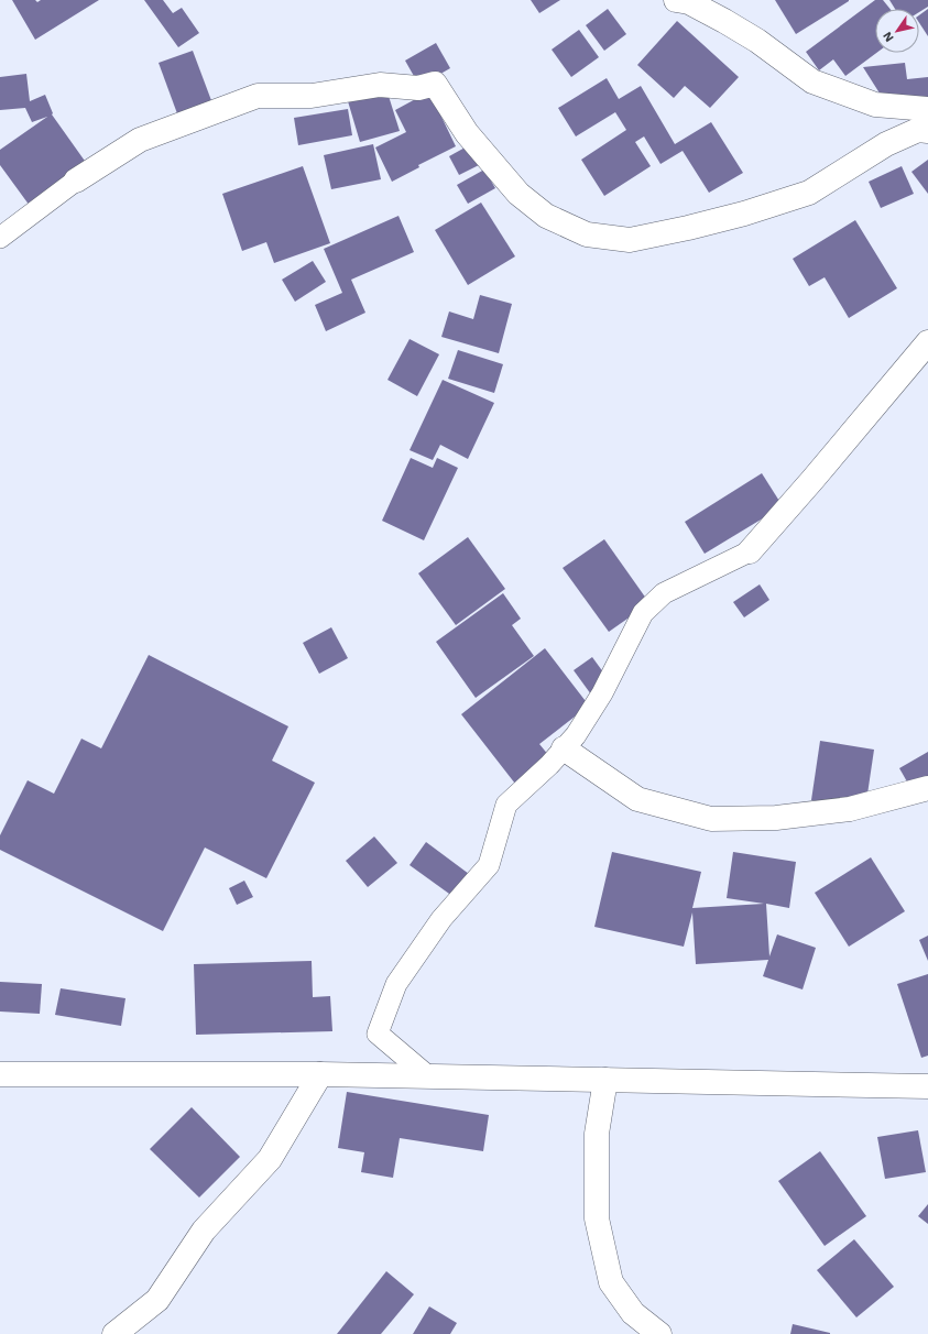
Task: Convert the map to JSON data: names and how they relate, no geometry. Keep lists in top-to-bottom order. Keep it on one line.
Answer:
{"north":"bottom left"}
